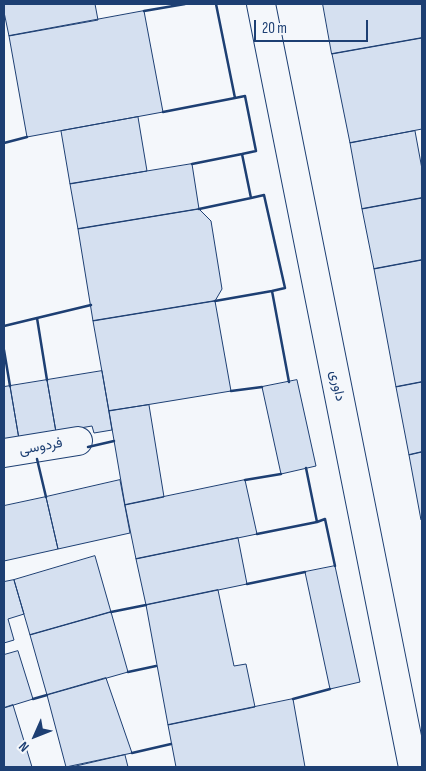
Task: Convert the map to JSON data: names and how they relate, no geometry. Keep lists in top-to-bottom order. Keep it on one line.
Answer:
{"streets":{"street":["داوری","فردوسی"]},"scale_bar":"20 m","north":"bottom left"}
